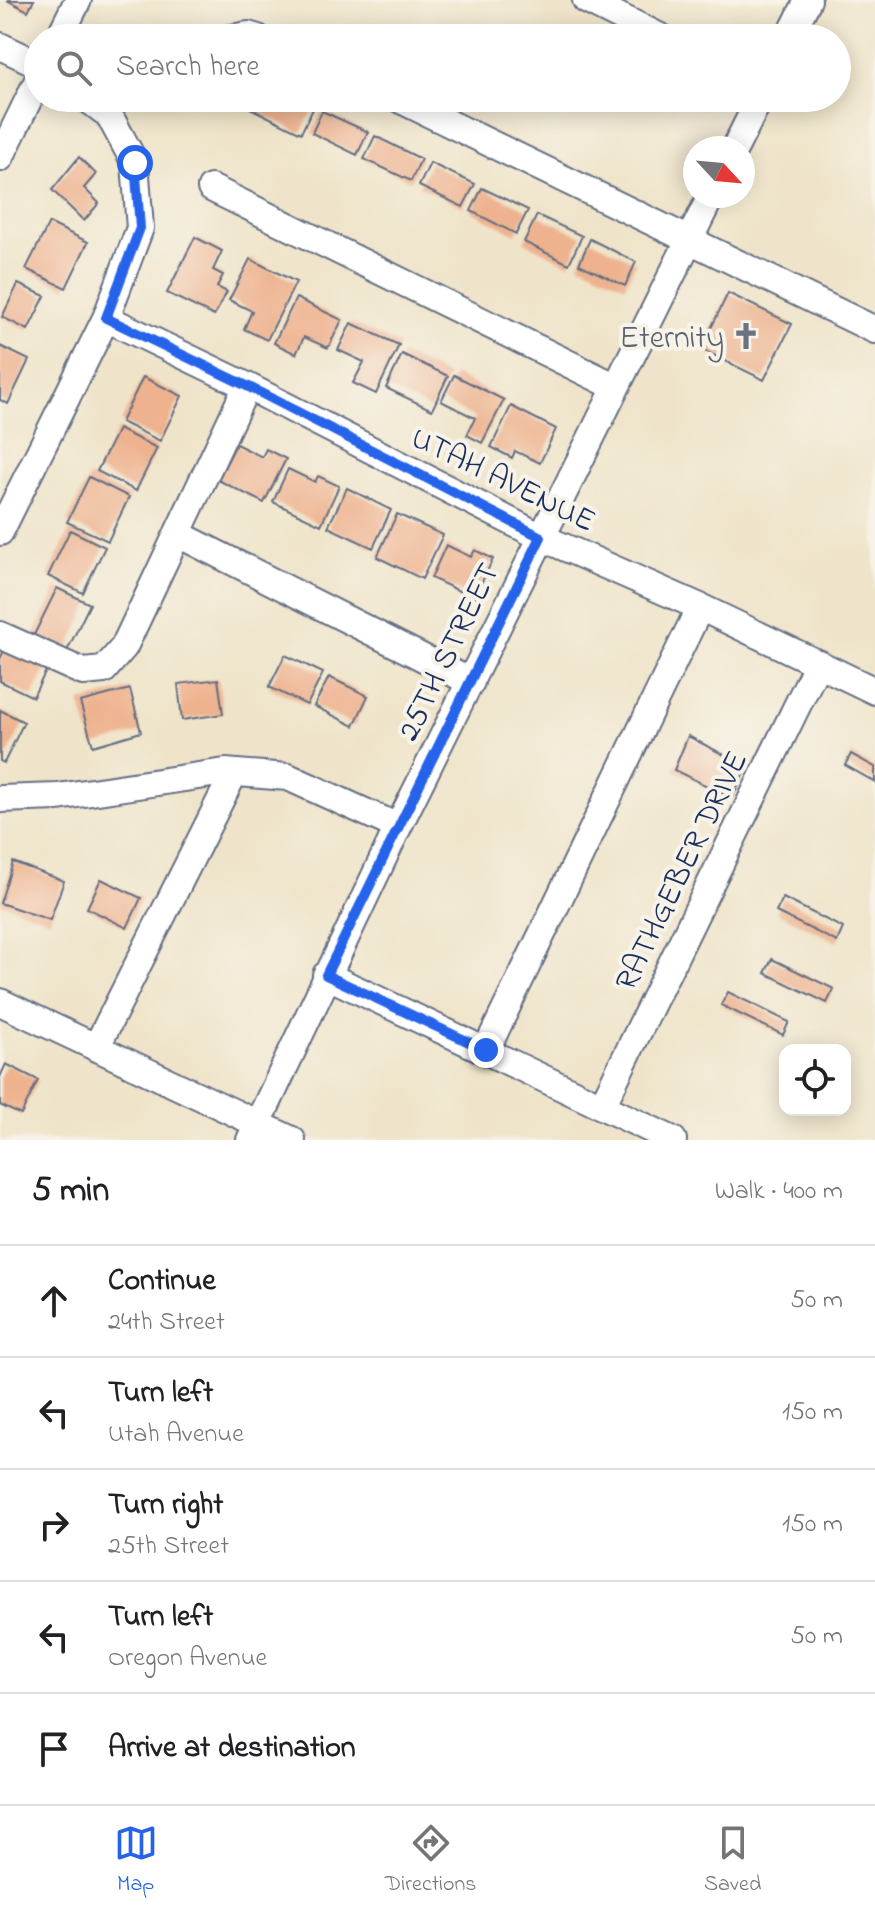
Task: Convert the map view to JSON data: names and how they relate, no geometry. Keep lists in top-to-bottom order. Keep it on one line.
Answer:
{"streets":{"street":["UTAH AVENUE","25TH STREET","RATHGEBER DRIVE"]},"crossings":[["UTAH AVENUE","25TH STREET"],["UTAH AVENUE","RATHGEBER DRIVE"]],"places":{"church":["Eternity"]},"north":"bottom right","page":{"search":"Search here","heading":["5 min","Walk · 400 m"],"list":[["Continue","24th Street","50 m"],["Turn left","Utah Avenue","150 m"],["Turn right","25th Street","150 m"],["Turn left","Oregon Avenue","50 m"],"Arrive at destination"],"nav":["Map","Directions","Saved"]}}
